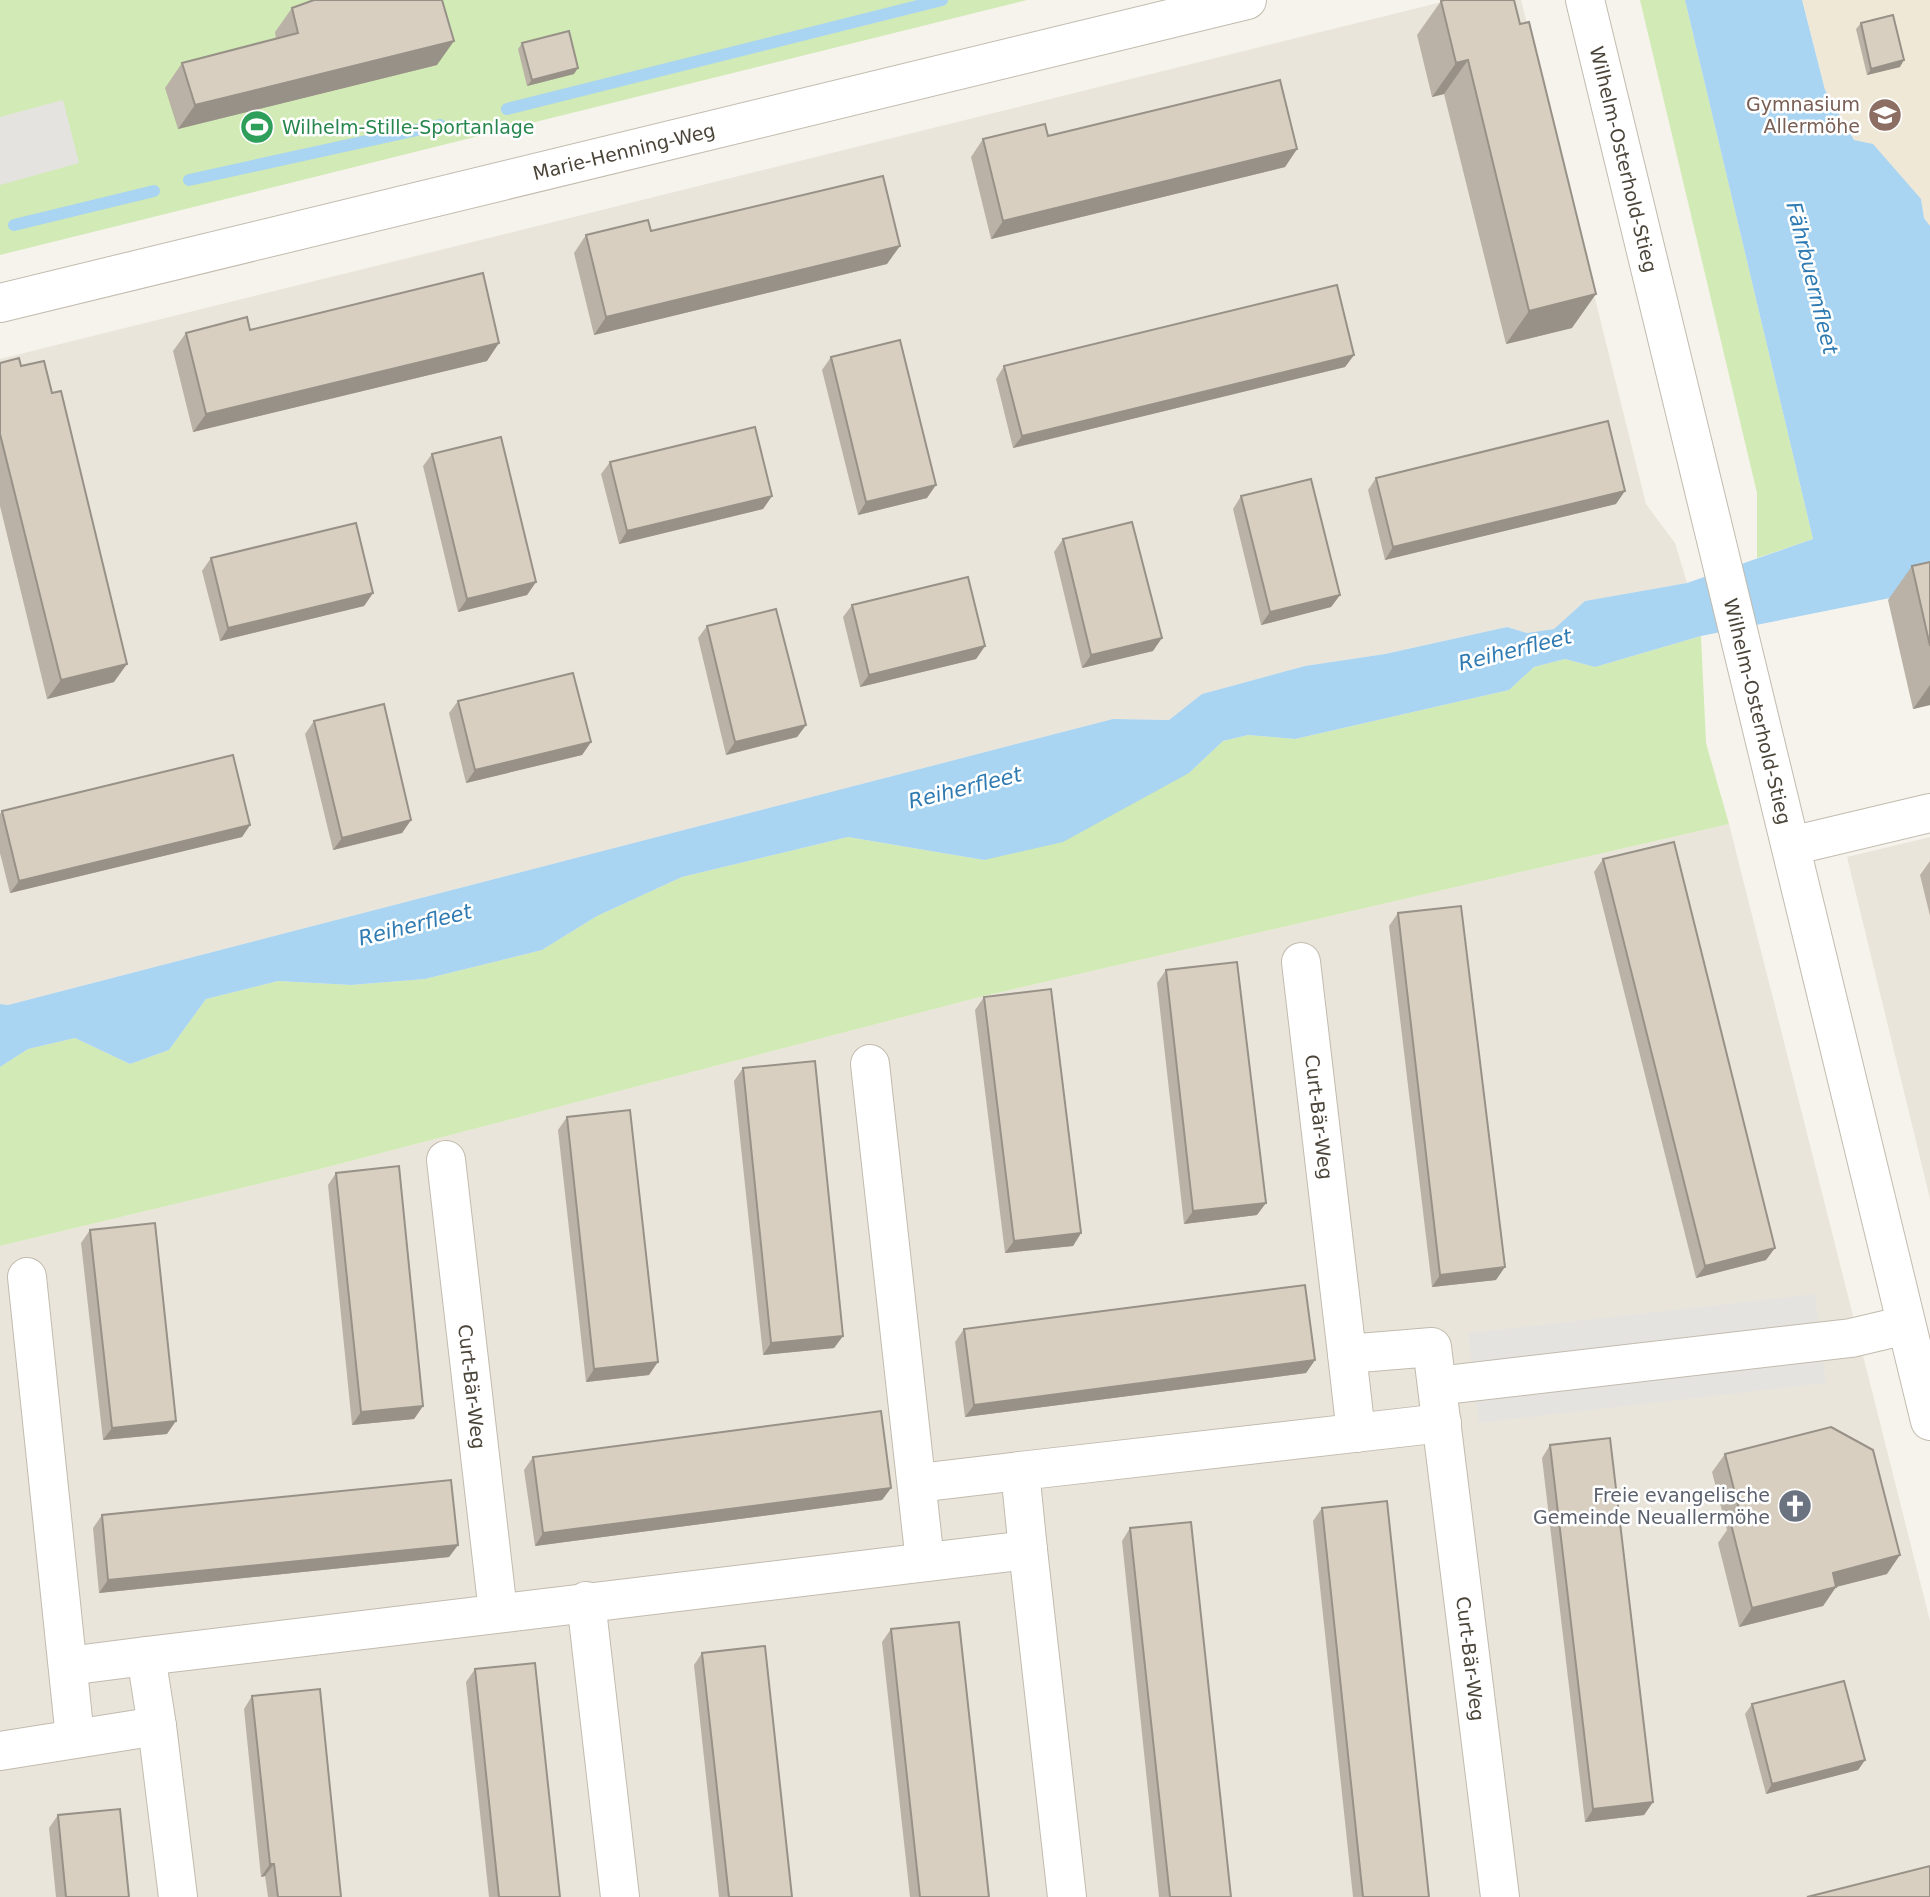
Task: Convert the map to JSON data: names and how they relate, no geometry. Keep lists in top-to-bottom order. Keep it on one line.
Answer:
{"streets":{"street":["Marie-Henning-Weg","Wilhelm-Osterhold-Stieg","Curt-Bär-Weg"]},"water":["Fährbuernfleet","Reiherfleet"],"places":{"school or university":["Gymnasium Allermöhe"],"sports":["Wilhelm-Stille-Sportanlage"],"church":["Freie evangelische Gemeinde Neuallermöhe"]}}
